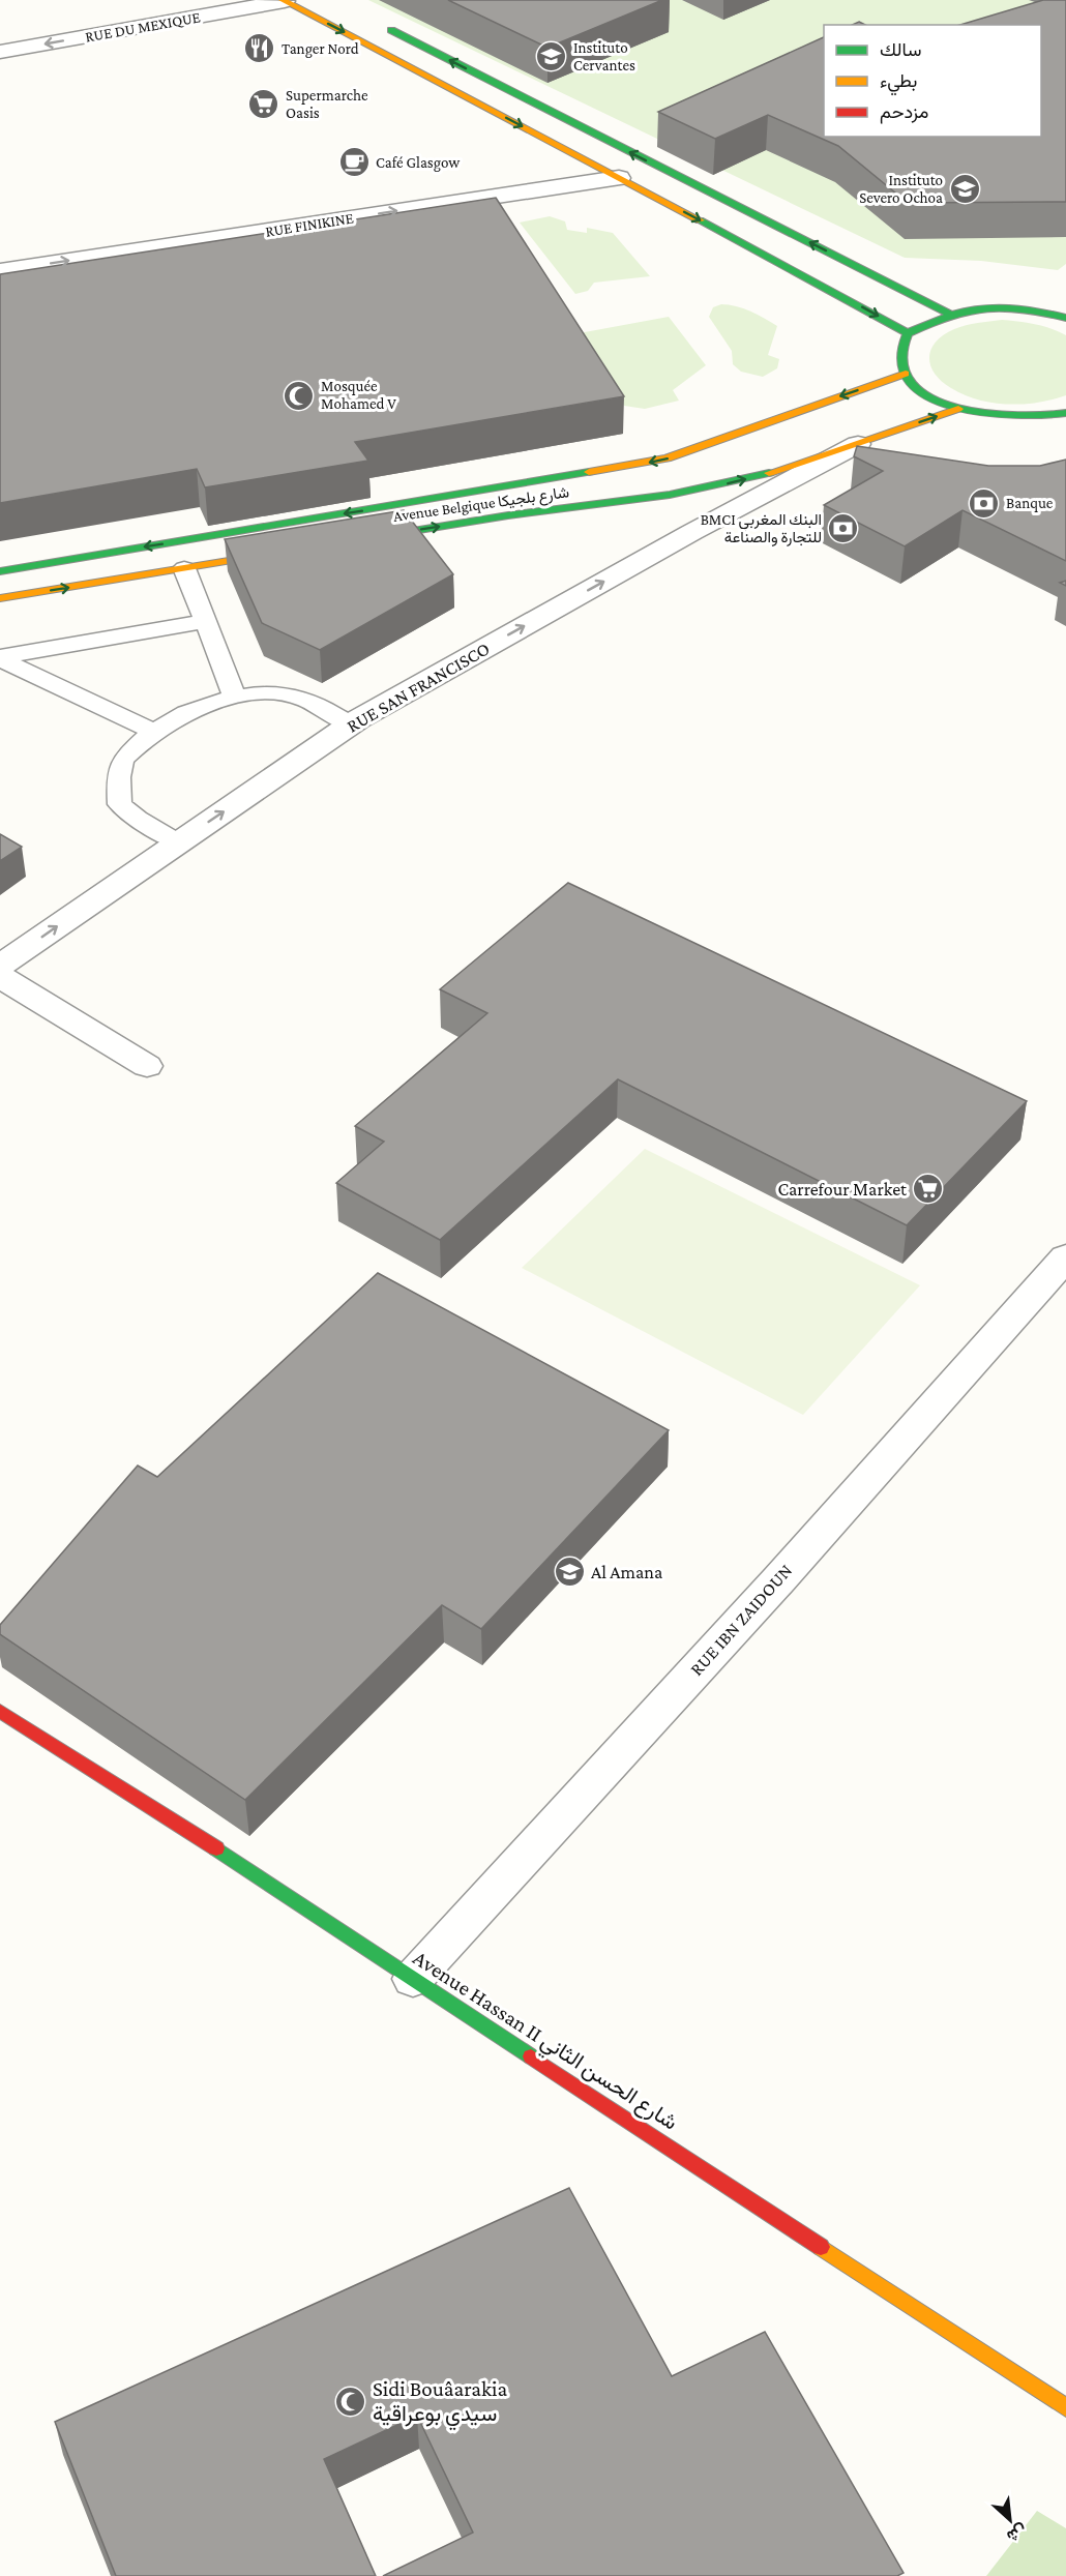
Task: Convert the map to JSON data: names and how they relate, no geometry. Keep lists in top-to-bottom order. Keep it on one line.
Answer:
{"streets":{"main road":["Avenue Belgique شارع بلجيكا","Avenue Hassan II شارع الحسن الثاني"],"street":["RUE DU MEXIQUE","RUE FINIKINE","RUE SAN FRANCISCO","RUE IBN ZAIDOUN"]},"crossings":[["Avenue Belgique شارع بلجيكا","RUE SAN FRANCISCO"],["RUE IBN ZAIDOUN","Avenue Hassan II شارع الحسن الثاني"]],"one_way":["RUE DU MEXIQUE","RUE FINIKINE","RUE SAN FRANCISCO"],"places":{"restaurant":["Tanger Nord"],"school or university":["Instituto Cervantes","Instituto Severo Ochoa","Al Amana"],"supermarket":["Supermarche Oasis","Carrefour Market"],"cafe":["Café Glasgow"],"mosque":["Mosquée Mohamed V","Sidi Bouâarakia سيدي بوعراقية"],"bank":["Banque","BMCI البنك المغربي للتجارة والصناعة"]},"legend":["سالك","بطيء","مزدحم"],"north":"bottom right"}
